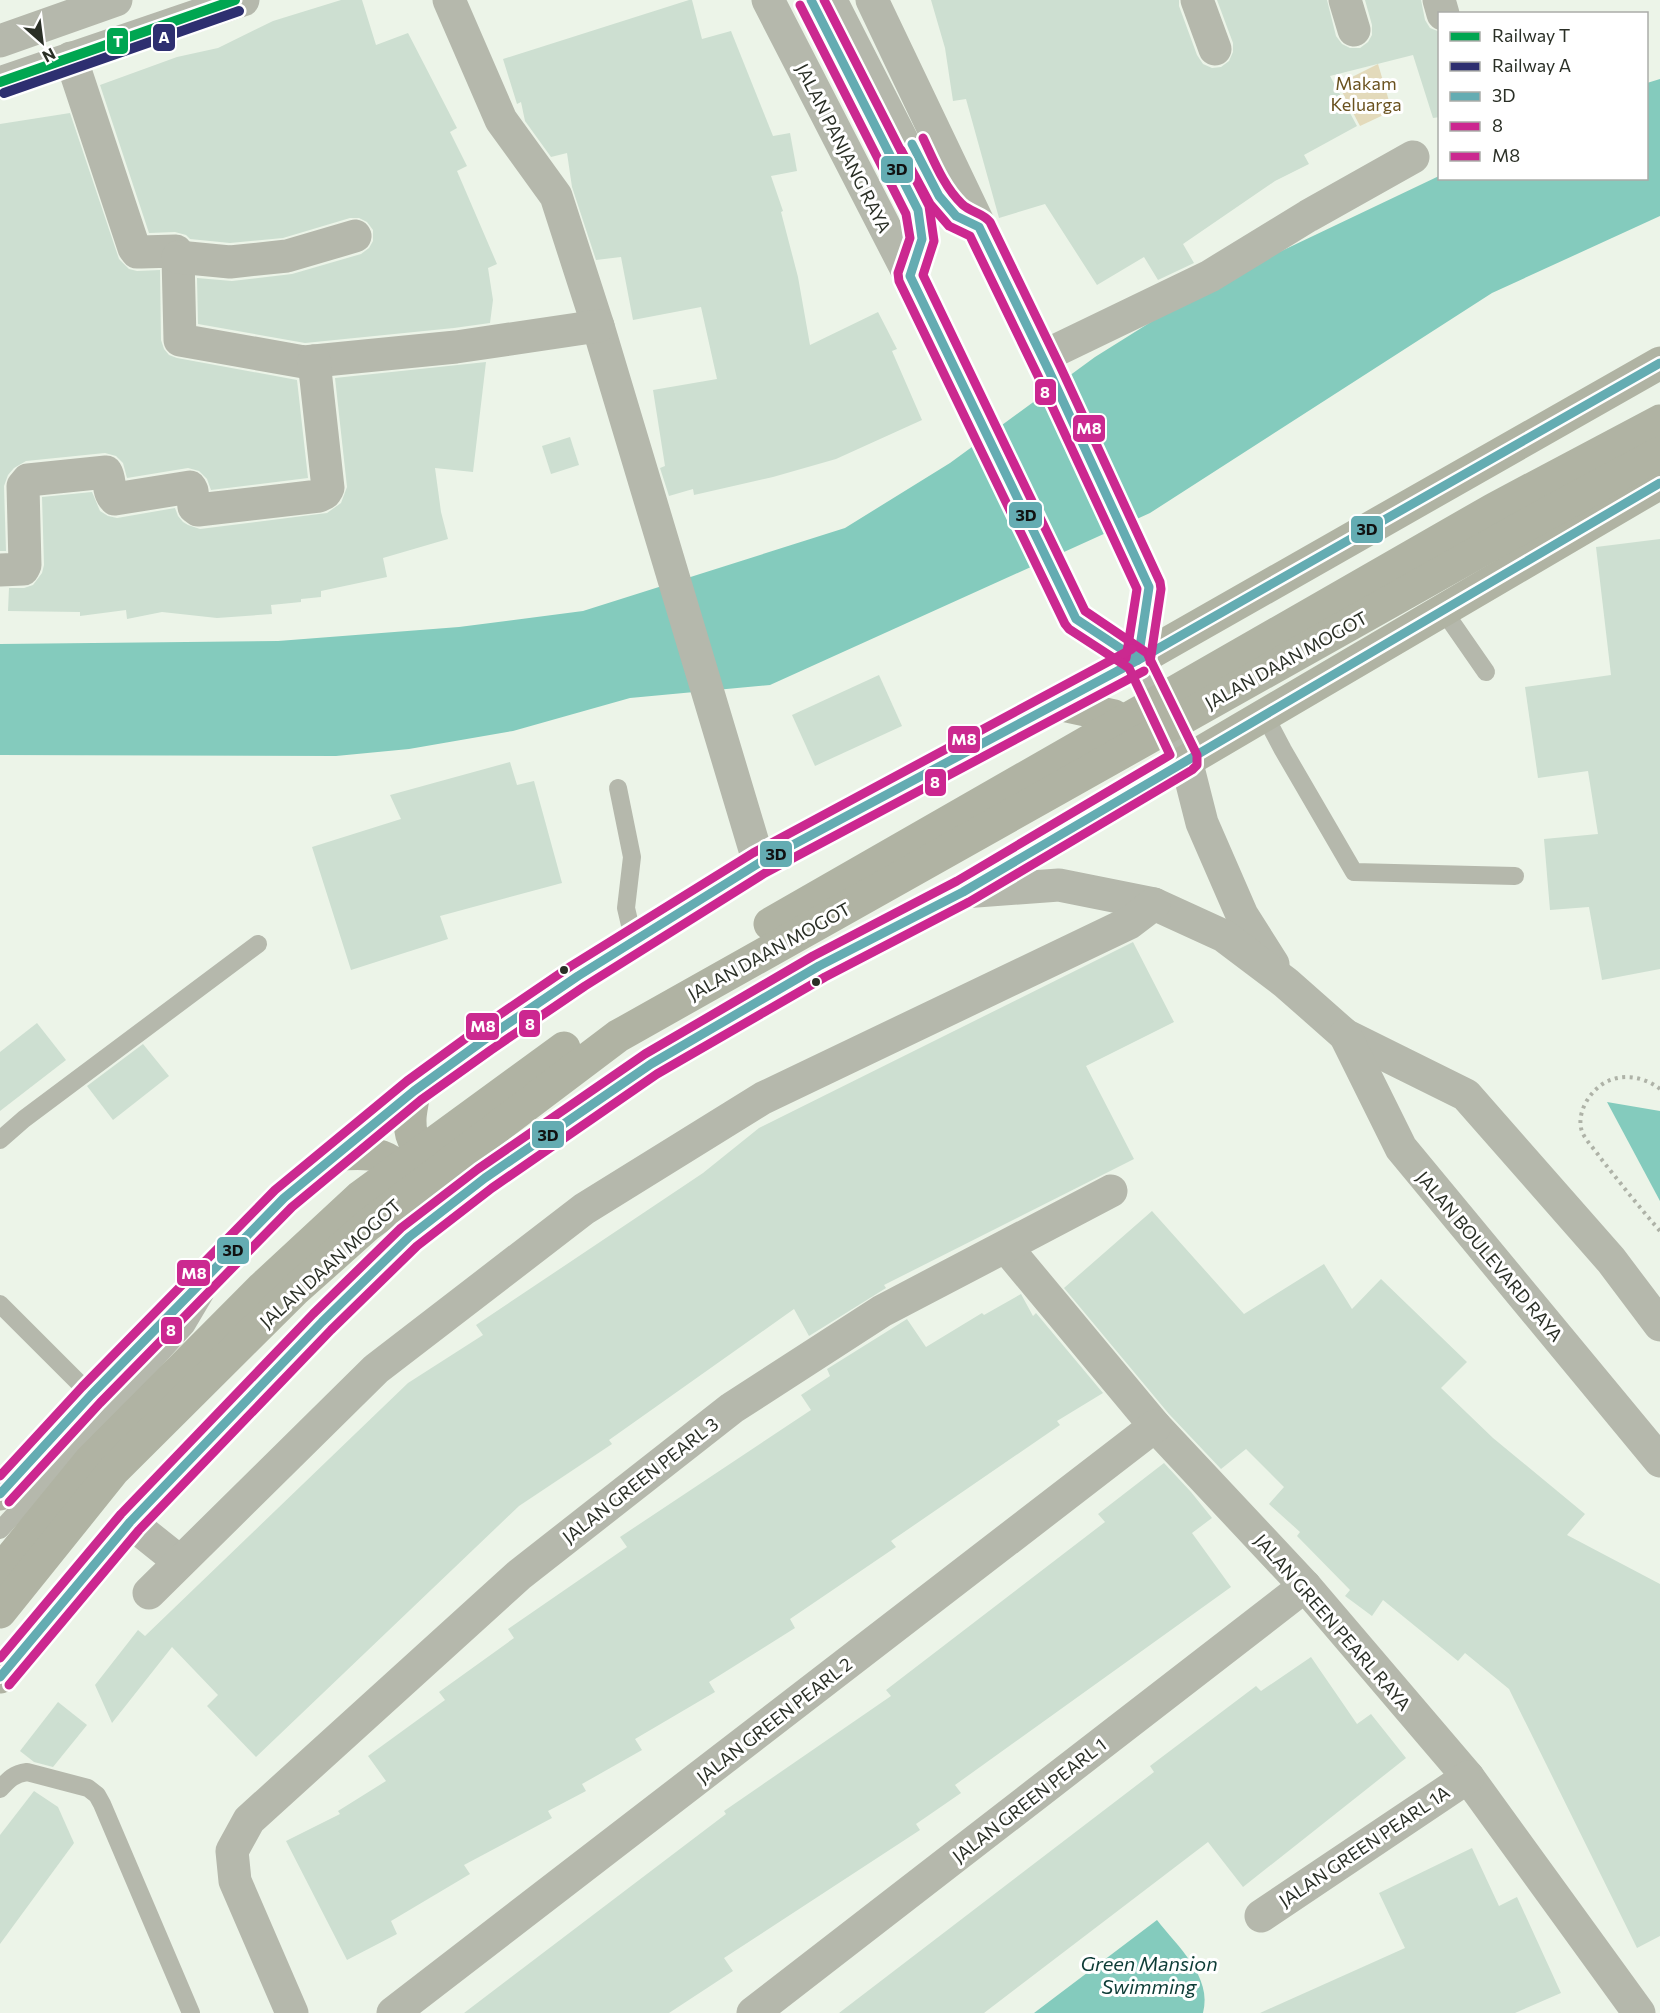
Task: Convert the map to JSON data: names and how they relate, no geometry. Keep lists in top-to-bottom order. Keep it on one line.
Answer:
{"streets":{"highway":["JALAN DAAN MOGOT"],"street":["JALAN PANJANG RAYA","JALAN BOULEVARD RAYA","JALAN GREEN PEARL 3","JALAN GREEN PEARL RAYA","JALAN GREEN PEARL 2","JALAN GREEN PEARL 1","JALAN GREEN PEARL 1A"]},"crossings":[["JALAN DAAN MOGOT","JALAN BOULEVARD RAYA"],["JALAN GREEN PEARL 3","JALAN GREEN PEARL RAYA"],["JALAN GREEN PEARL RAYA","JALAN GREEN PEARL 2"],["JALAN GREEN PEARL RAYA","JALAN GREEN PEARL 1"],["JALAN GREEN PEARL RAYA","JALAN GREEN PEARL 1A"]],"water":["Green Mansion Swimming"],"parks":["Makam Keluarga"],"lines":["rail line T","transit line 3D","transit line 8","transit line M8","rail line A"],"legend":["Railway T","Railway A","3D","8","M8"],"north":"bottom right"}
